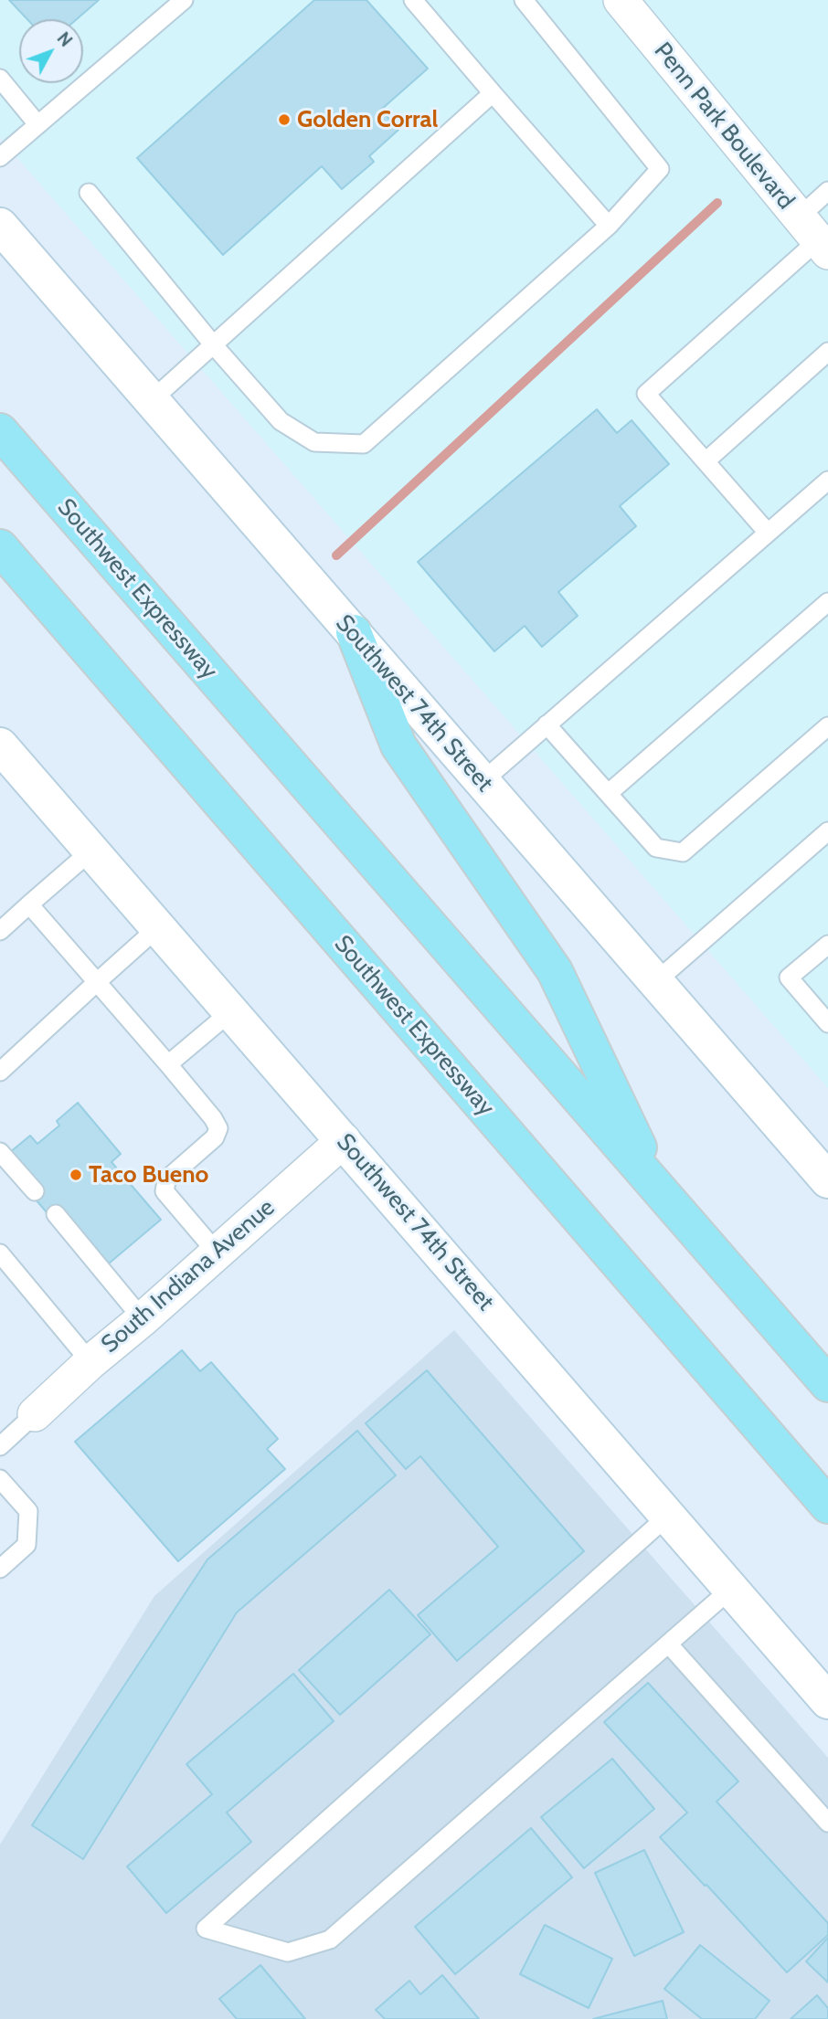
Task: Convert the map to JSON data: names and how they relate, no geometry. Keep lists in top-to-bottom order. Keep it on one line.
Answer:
{"streets":{"highway":["Southwest Expressway"],"main road":["Southwest 74th Street"],"street":["Penn Park Boulevard","South Indiana Avenue"]},"crossings":[["Southwest 74th Street","South Indiana Avenue"]],"places":["Golden Corral","Taco Bueno"],"north":"top right"}
